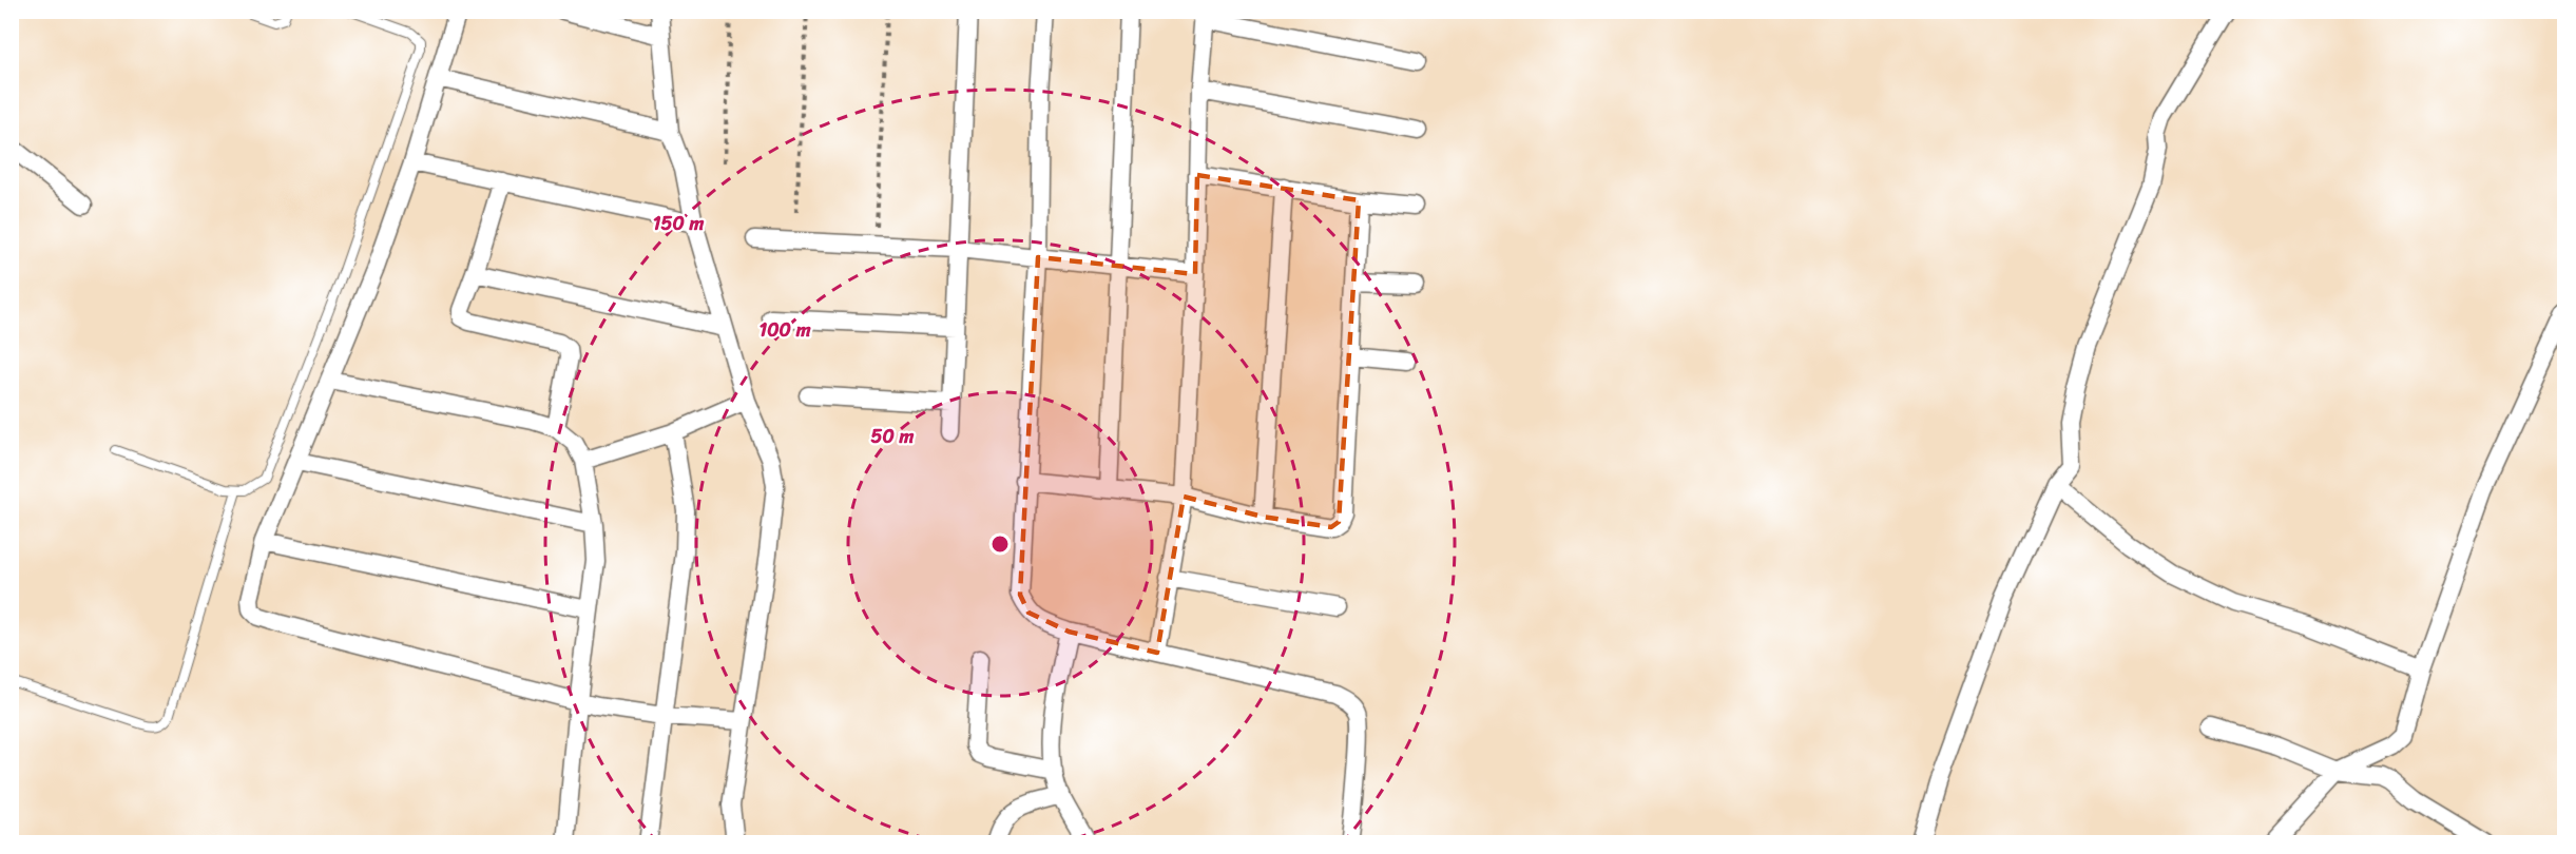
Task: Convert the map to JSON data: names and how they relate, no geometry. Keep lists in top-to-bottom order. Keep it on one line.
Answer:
{"rings":["150 m","100 m","50 m"]}
